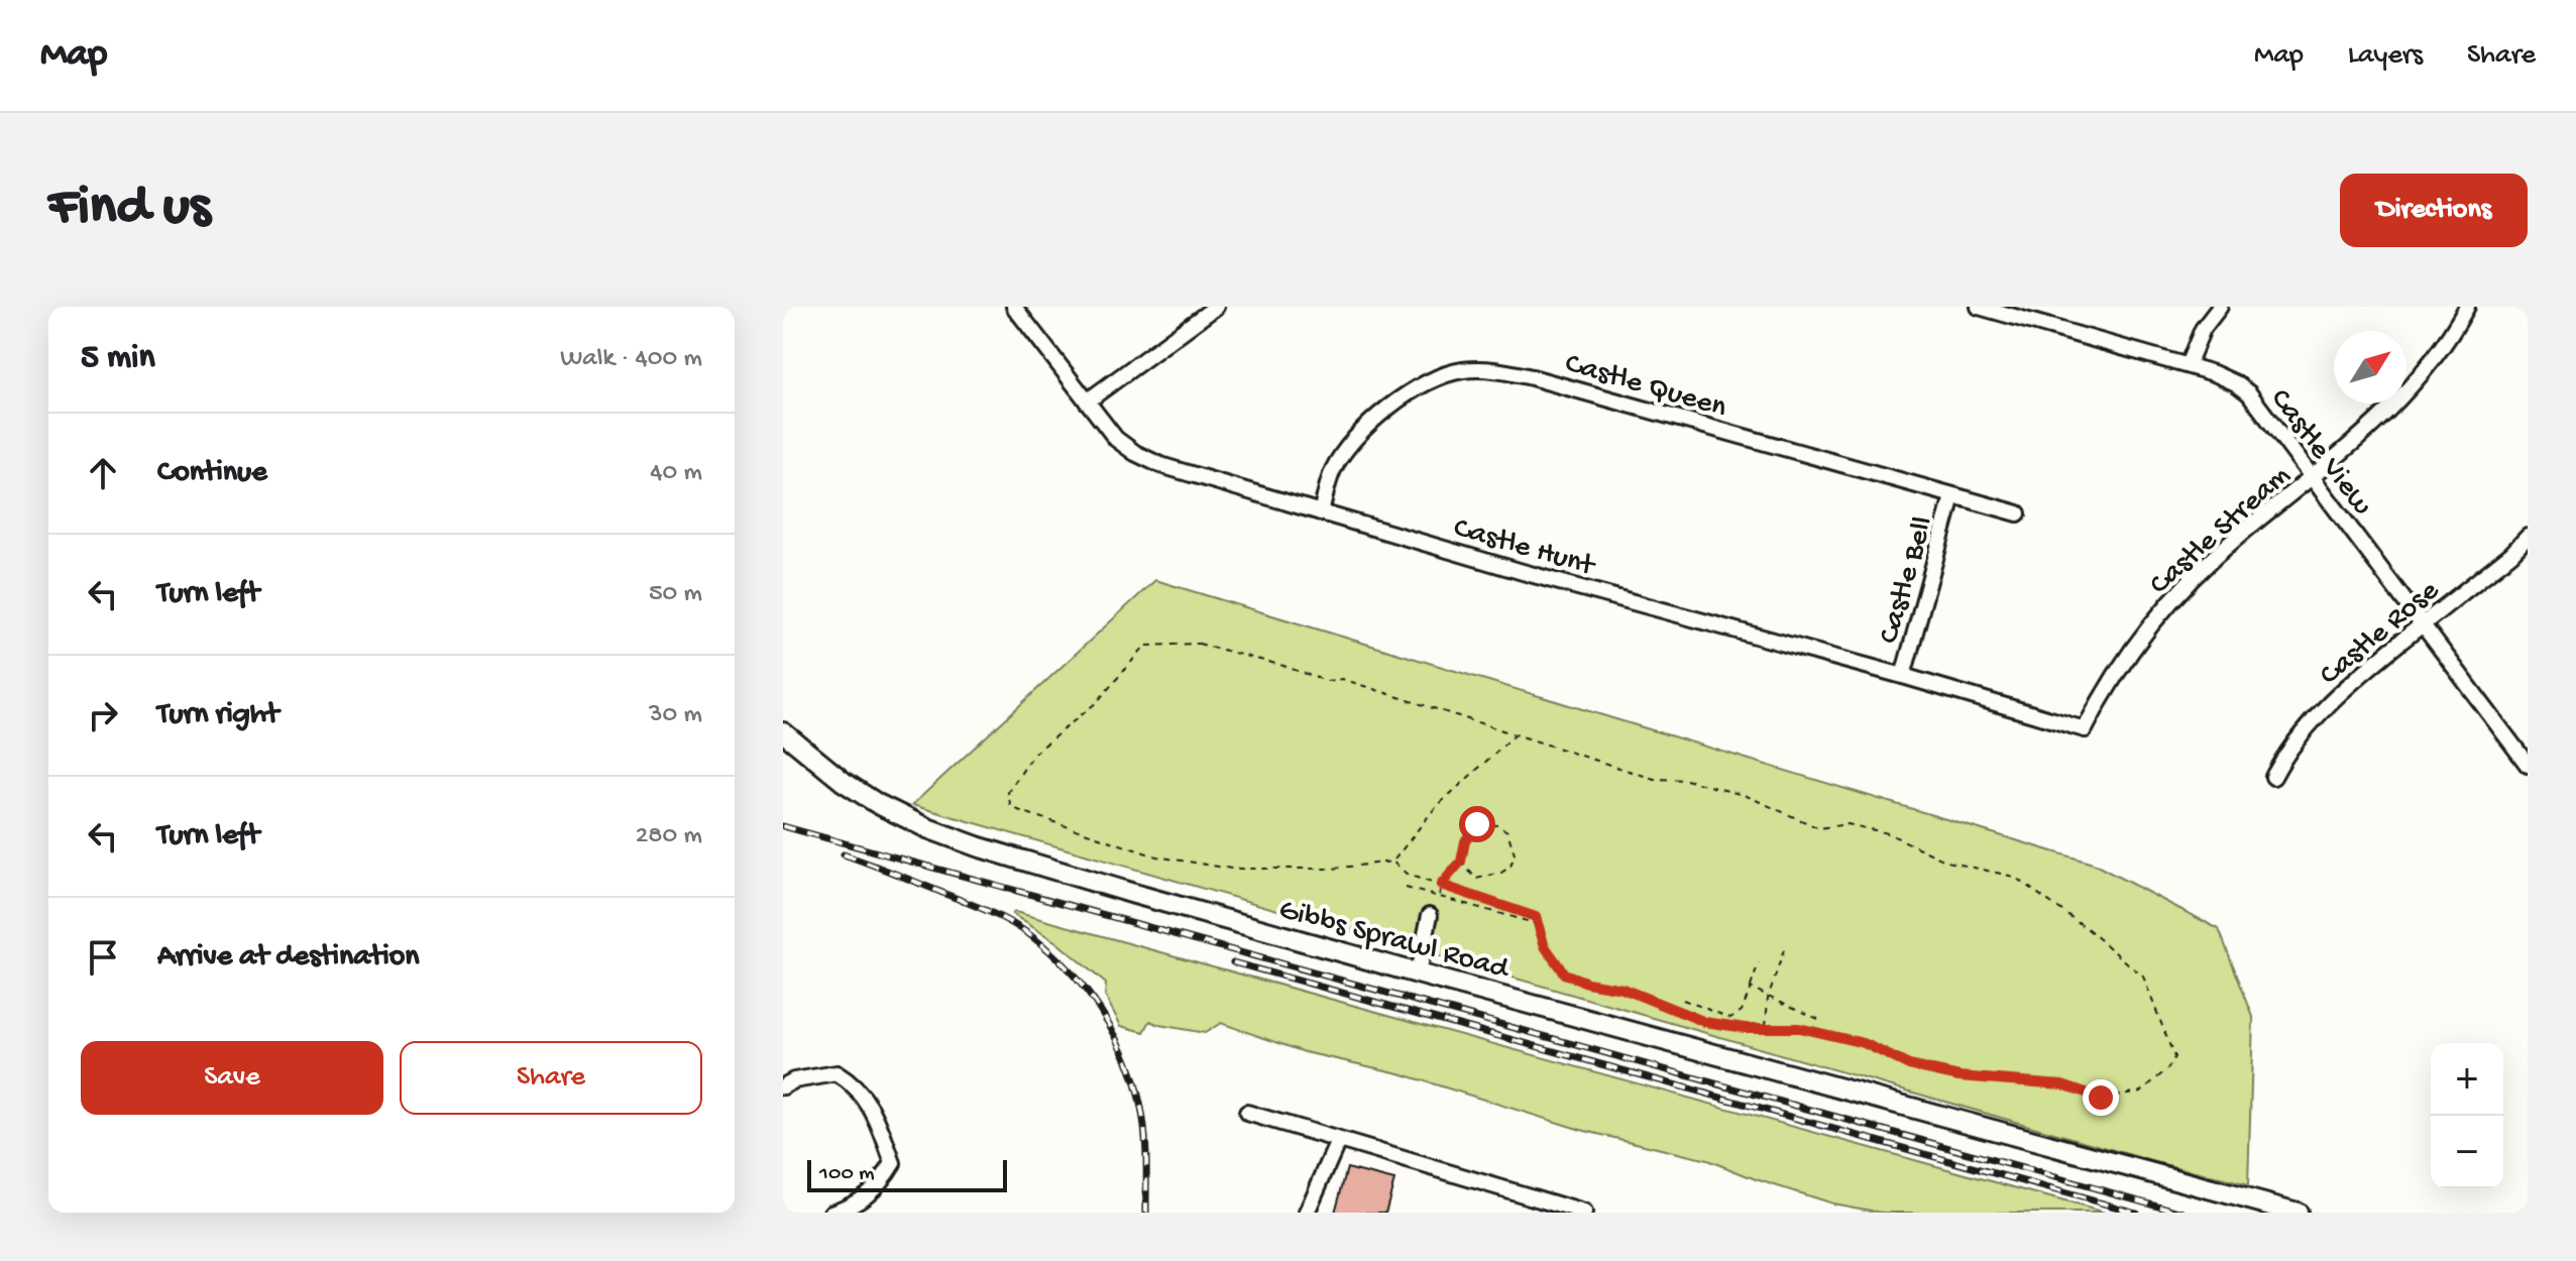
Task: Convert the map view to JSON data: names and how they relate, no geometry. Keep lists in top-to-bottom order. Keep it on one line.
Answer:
{"streets":{"main road":["Gibbs Sprawl Road"],"street":["Castle Queen","Castle View","Castle Stream","Castle Hunt","Castle Bell","Castle Rose"]},"crossings":[["Castle Queen","Castle Hunt"],["Castle Queen","Castle Bell"],["Castle View","Castle Stream"],["Castle View","Castle Rose"],["Castle Stream","Castle Hunt"],["Castle Hunt","Castle Bell"]],"scale_bar":"100 m","north":"top right","page":{"header":"Map","nav":["Map","Layers","Share"],"buttons":["Directions",["Save","Share"]],"title":"Find us","heading":["5 min","Walk · 400 m"],"list":[["Continue","40 m"],["Turn left","50 m"],["Turn right","30 m"],["Turn left","280 m"],"Arrive at destination"],"map_buttons":["+","−"],"scale":"100 m"}}
